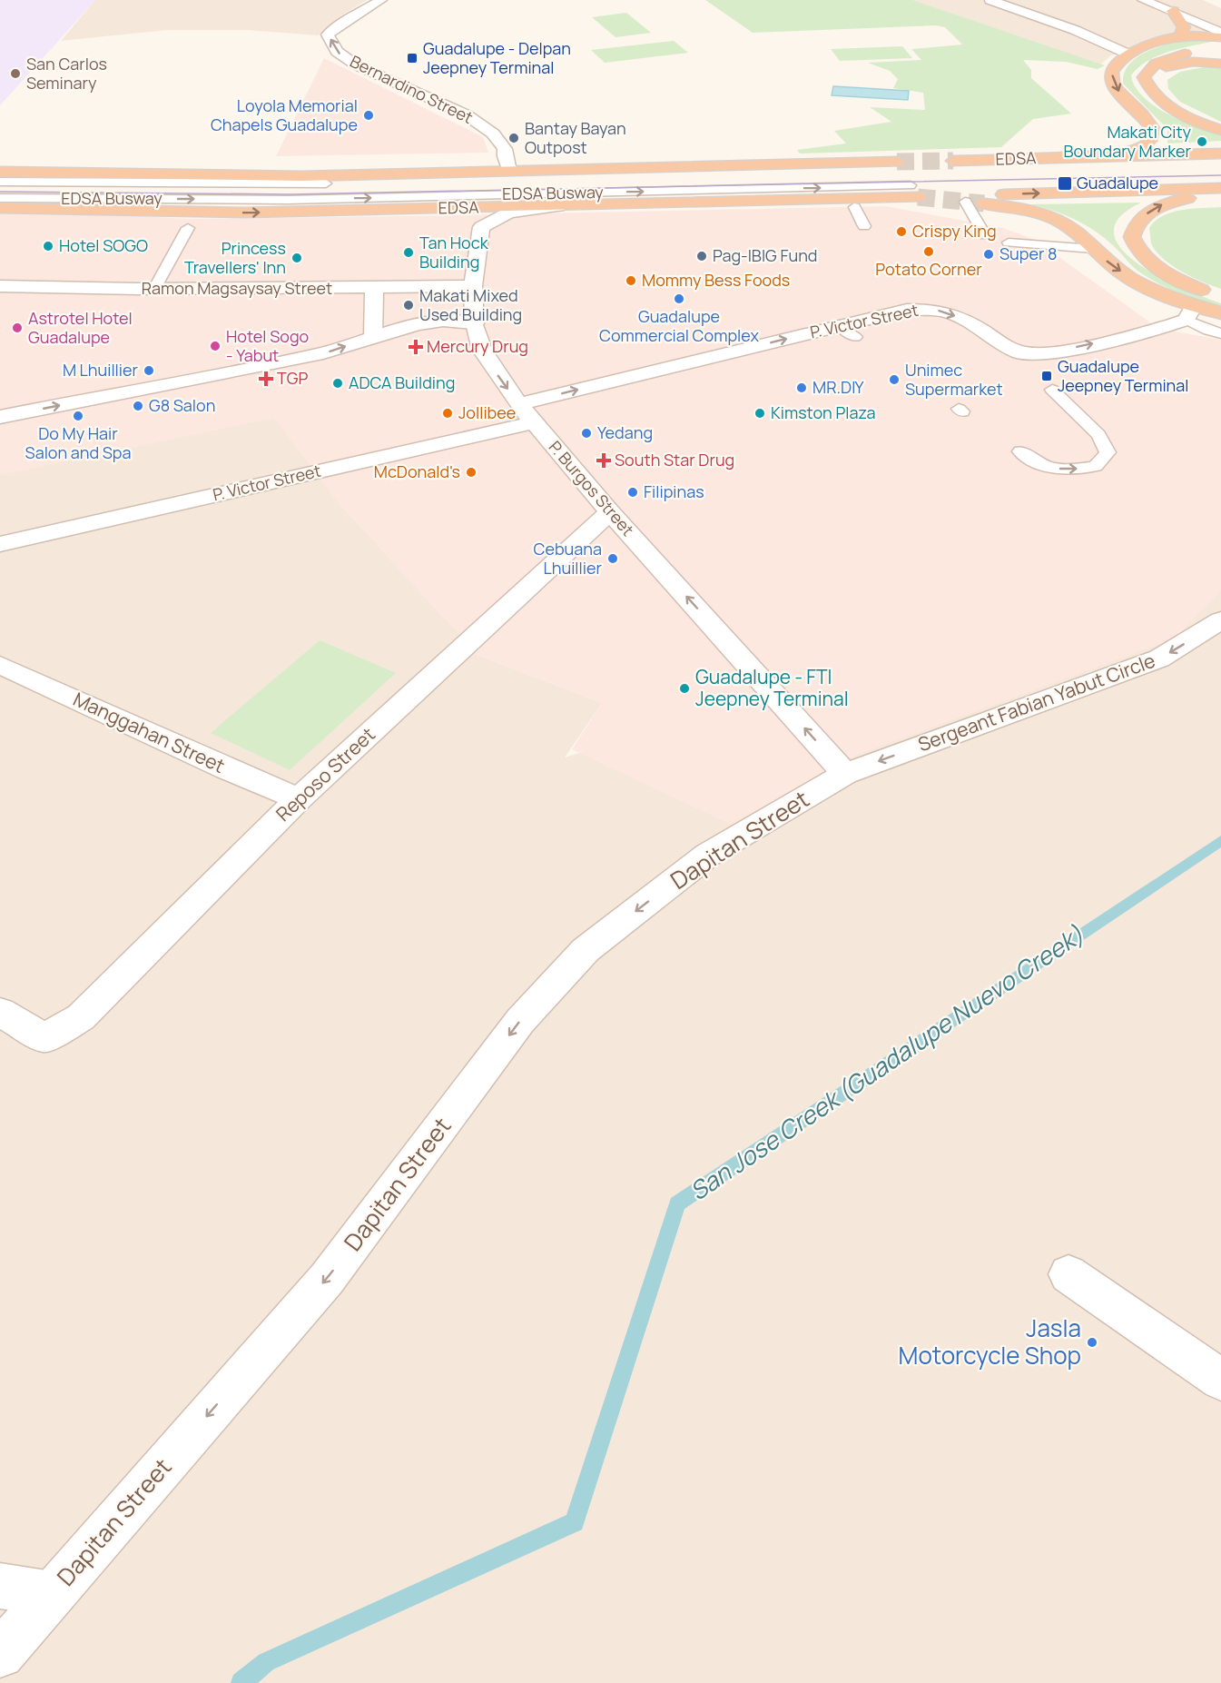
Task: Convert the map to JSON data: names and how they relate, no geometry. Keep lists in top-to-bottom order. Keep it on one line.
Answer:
{"streets":{"highway":["EDSA"],"street":["Bernardino Street","Ramon Magsaysay Street","P. Victor Street","P. Burgos Street","Sergeant Fabian Yabut Circle","Manggahan Street","Reposo Street","Dapitan Street"],"lane":["EDSA Busway"]},"crossings":[["Bernardino Street","EDSA"],["EDSA","EDSA Busway"],["EDSA","P. Burgos Street"],["Ramon Magsaysay Street","P. Burgos Street"],["P. Victor Street","P. Burgos Street"],["P. Burgos Street","Sergeant Fabian Yabut Circle"],["P. Burgos Street","Reposo Street"],["P. Burgos Street","Dapitan Street"],["Sergeant Fabian Yabut Circle","Dapitan Street"],["Manggahan Street","Reposo Street"]],"one_way":["P. Victor Street","Sergeant Fabian Yabut Circle","Dapitan Street"],"water":["San Jose Creek (Guadalupe Nuevo Creek)"],"places":{"transit":["Guadalupe - Delpan Jeepney Terminal","Guadalupe","Guadalupe Jeepney Terminal"],"other":["San Carlos Seminary","Loyola Memorial Chapels Guadalupe","Bantay Bayan Outpost","Makati City Boundary Marker","Crispy King","Hotel SOGO","Potato Corner","Tan Hock Building","Super 8","Pag-IBIG Fund","Princess Travellers' Inn","Mommy Bess Foods","Guadalupe Commercial Complex","Makati Mixed Used Building","Astrotel Hotel Guadalupe","Hotel Sogo - Yabut","M Lhuillier","Unimec Supermarket","ADCA Building","MR.DIY","G8 Salon","Jollibee","Kimston Plaza","Do My Hair Salon and Spa","Yedang","McDonald's","Filipinas","Cebuana Lhuillier","Guadalupe - FTI Jeepney Terminal","Jasla Motorcycle Shop"],"health":["Mercury Drug","TGP","South Star Drug"]}}
